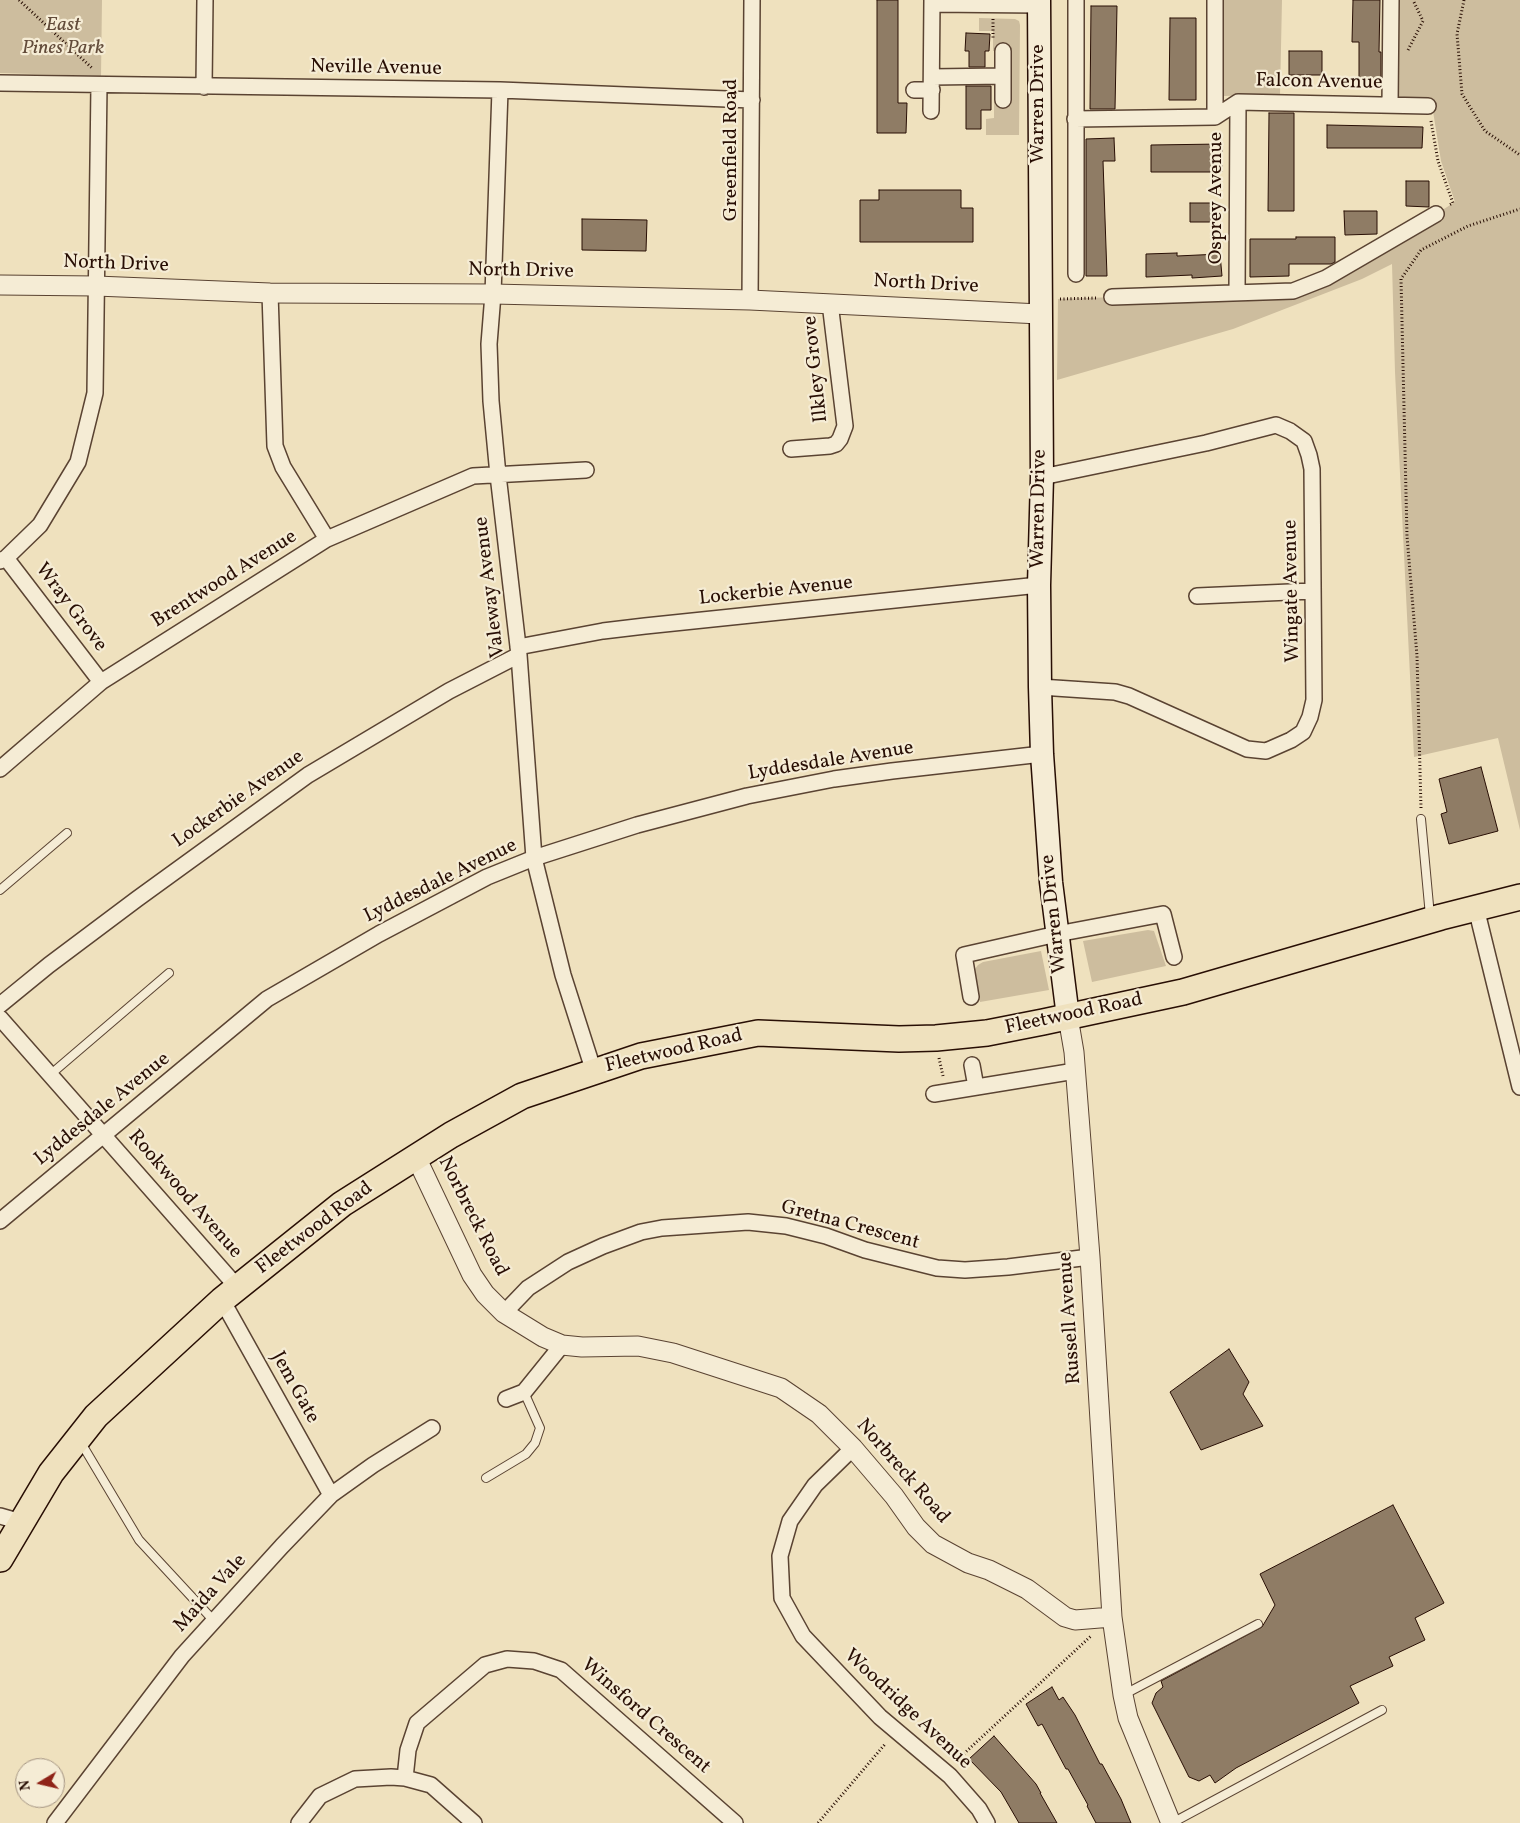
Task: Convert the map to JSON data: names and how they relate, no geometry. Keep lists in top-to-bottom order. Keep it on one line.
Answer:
{"streets":{"main road":["Warren Drive","Fleetwood Road"],"street":["Neville Avenue","Falcon Avenue","Greenfield Road","Osprey Avenue","North Drive","Ilkley Grove","Brentwood Avenue","Valeway Avenue","Wingate Avenue","Lockerbie Avenue","Wray Grove","Lyddesdale Avenue","Rookwood Avenue","Norbreck Road","Gretna Crescent","Russell Avenue","Jem Gate","Maida Vale","Woodridge Avenue","Winsford Crescent"]},"crossings":[["Neville Avenue","Greenfield Road"],["Neville Avenue","Valeway Avenue"],["Falcon Avenue","Osprey Avenue"],["Warren Drive","North Drive"],["Warren Drive","Wingate Avenue"],["Warren Drive","Lockerbie Avenue"],["Warren Drive","Lyddesdale Avenue"],["Warren Drive","Fleetwood Road"],["Warren Drive","Russell Avenue"],["Greenfield Road","North Drive"],["North Drive","Ilkley Grove"],["North Drive","Valeway Avenue"],["Brentwood Avenue","Valeway Avenue"],["Brentwood Avenue","Wray Grove"],["Valeway Avenue","Lockerbie Avenue"],["Valeway Avenue","Lyddesdale Avenue"],["Valeway Avenue","Fleetwood Road"],["Lyddesdale Avenue","Rookwood Avenue"],["Fleetwood Road","Rookwood Avenue"],["Fleetwood Road","Norbreck Road"],["Fleetwood Road","Russell Avenue"],["Fleetwood Road","Jem Gate"],["Rookwood Avenue","Jem Gate"],["Norbreck Road","Gretna Crescent"],["Norbreck Road","Russell Avenue"],["Norbreck Road","Woodridge Avenue"],["Gretna Crescent","Russell Avenue"],["Jem Gate","Maida Vale"]],"parks":["East Pines Park"],"north":"left"}
